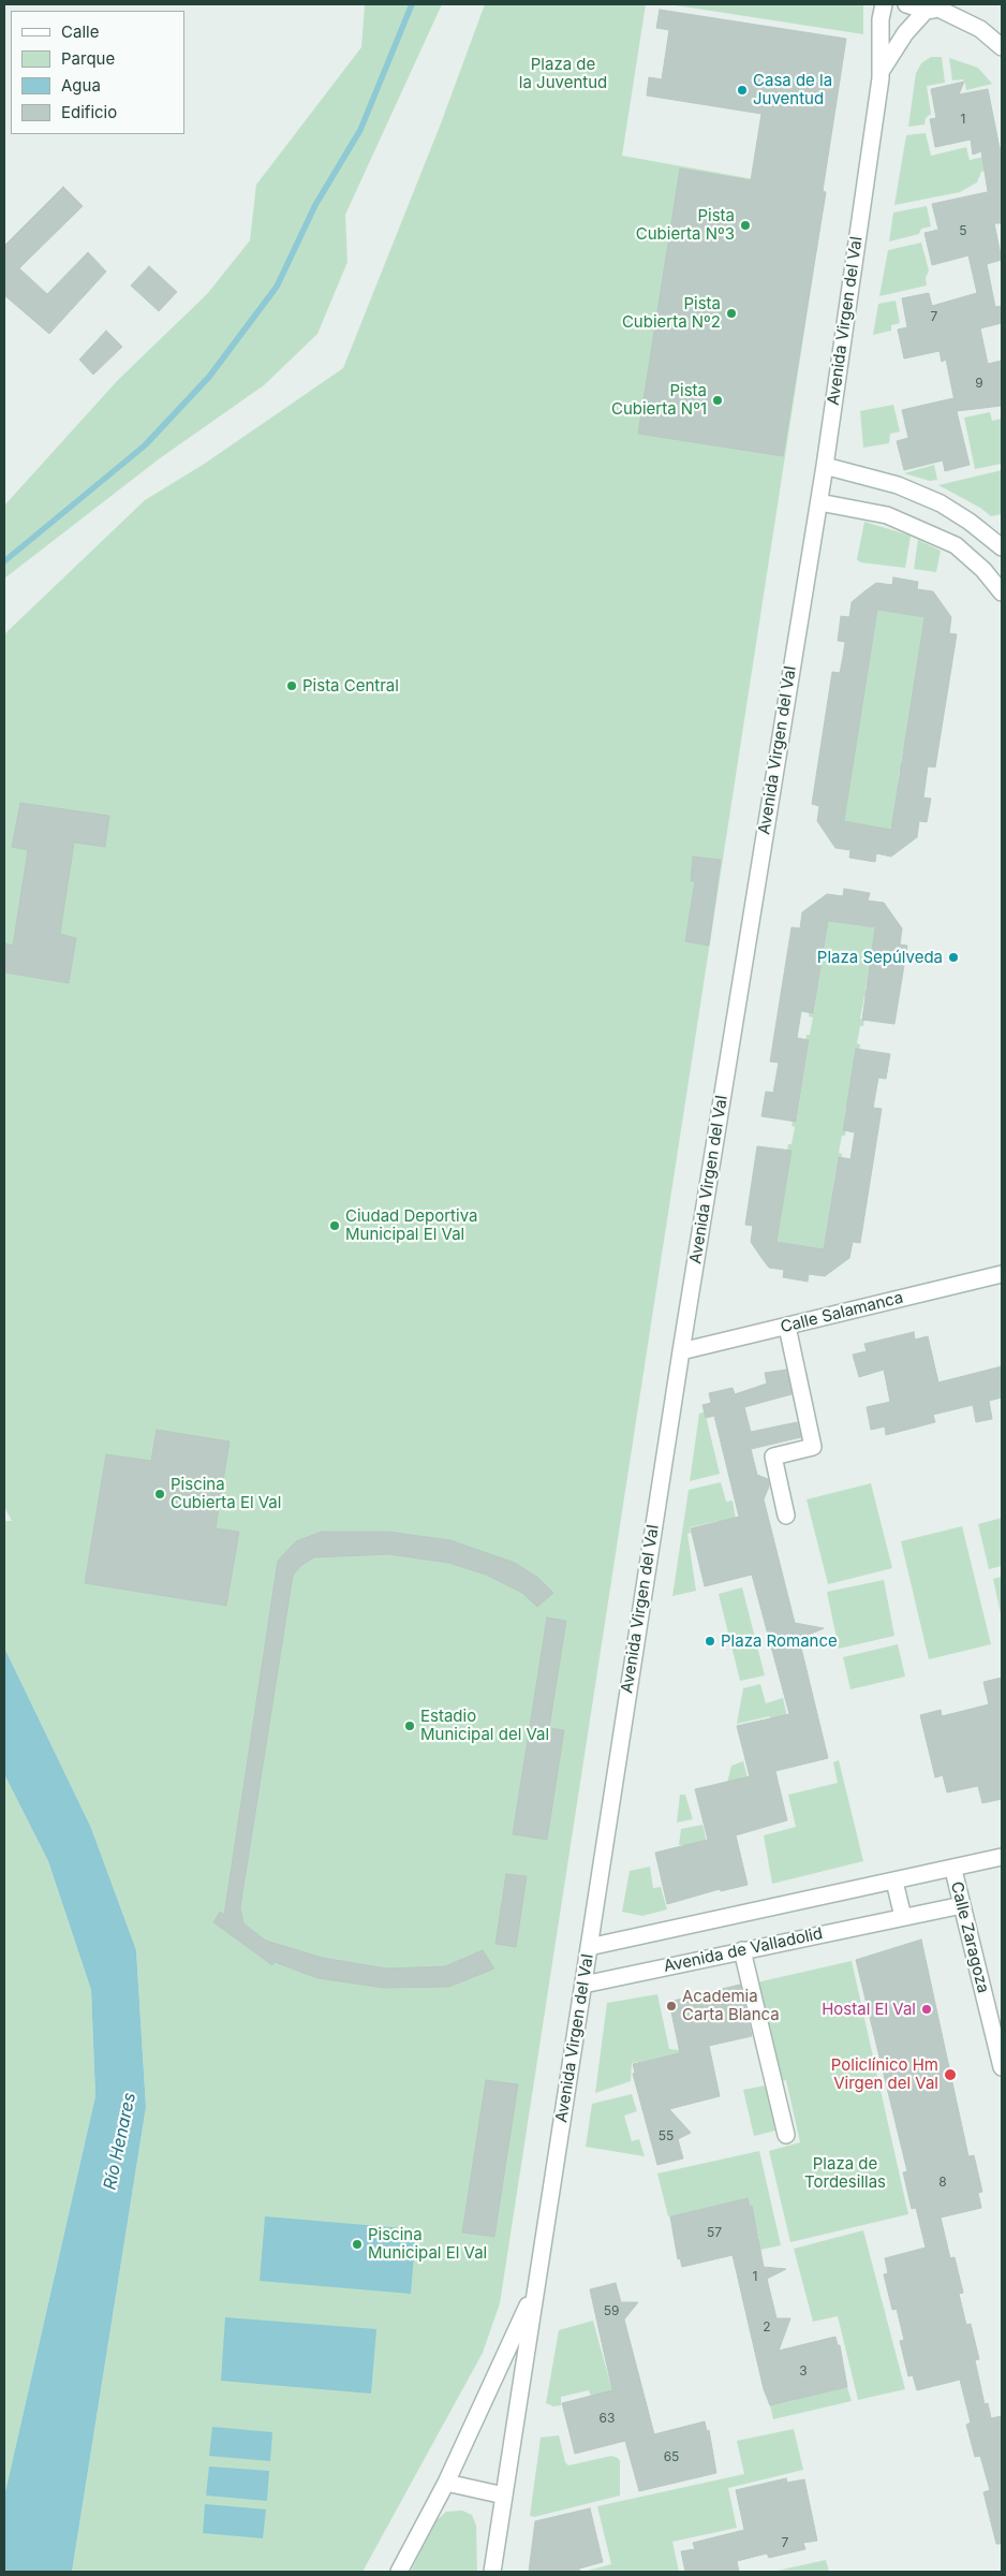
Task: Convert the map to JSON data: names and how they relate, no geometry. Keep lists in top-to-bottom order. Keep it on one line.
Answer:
{"streets":{"street":["Avenida Virgen del Val","Calle Salamanca","Calle Zaragoza","Avenida de Valladolid"]},"crossings":[["Avenida Virgen del Val","Calle Salamanca"],["Avenida Virgen del Val","Avenida de Valladolid"],["Calle Zaragoza","Avenida de Valladolid"]],"water":["Río Henares"],"parks":["Plaza de la Juventud","Plaza de Tordesillas"],"places":["Casa de la Juventud","Pista Cubierta Nº3","Pista Cubierta Nº2","Pista Cubierta Nº1","Pista Central","Plaza Sepúlveda","Ciudad Deportiva Municipal El Val","Piscina Cubierta El Val","Plaza Romance","Estadio Municipal del Val","Academia Carta Blanca","Hostal El Val","Policlínico Hm Virgen del Val","Piscina Municipal El Val"],"house_numbers":["1","5","7","9","55","8","57","1","59","2","3","63","65","7"],"legend":["Calle","Parque","Agua","Edificio"]}
